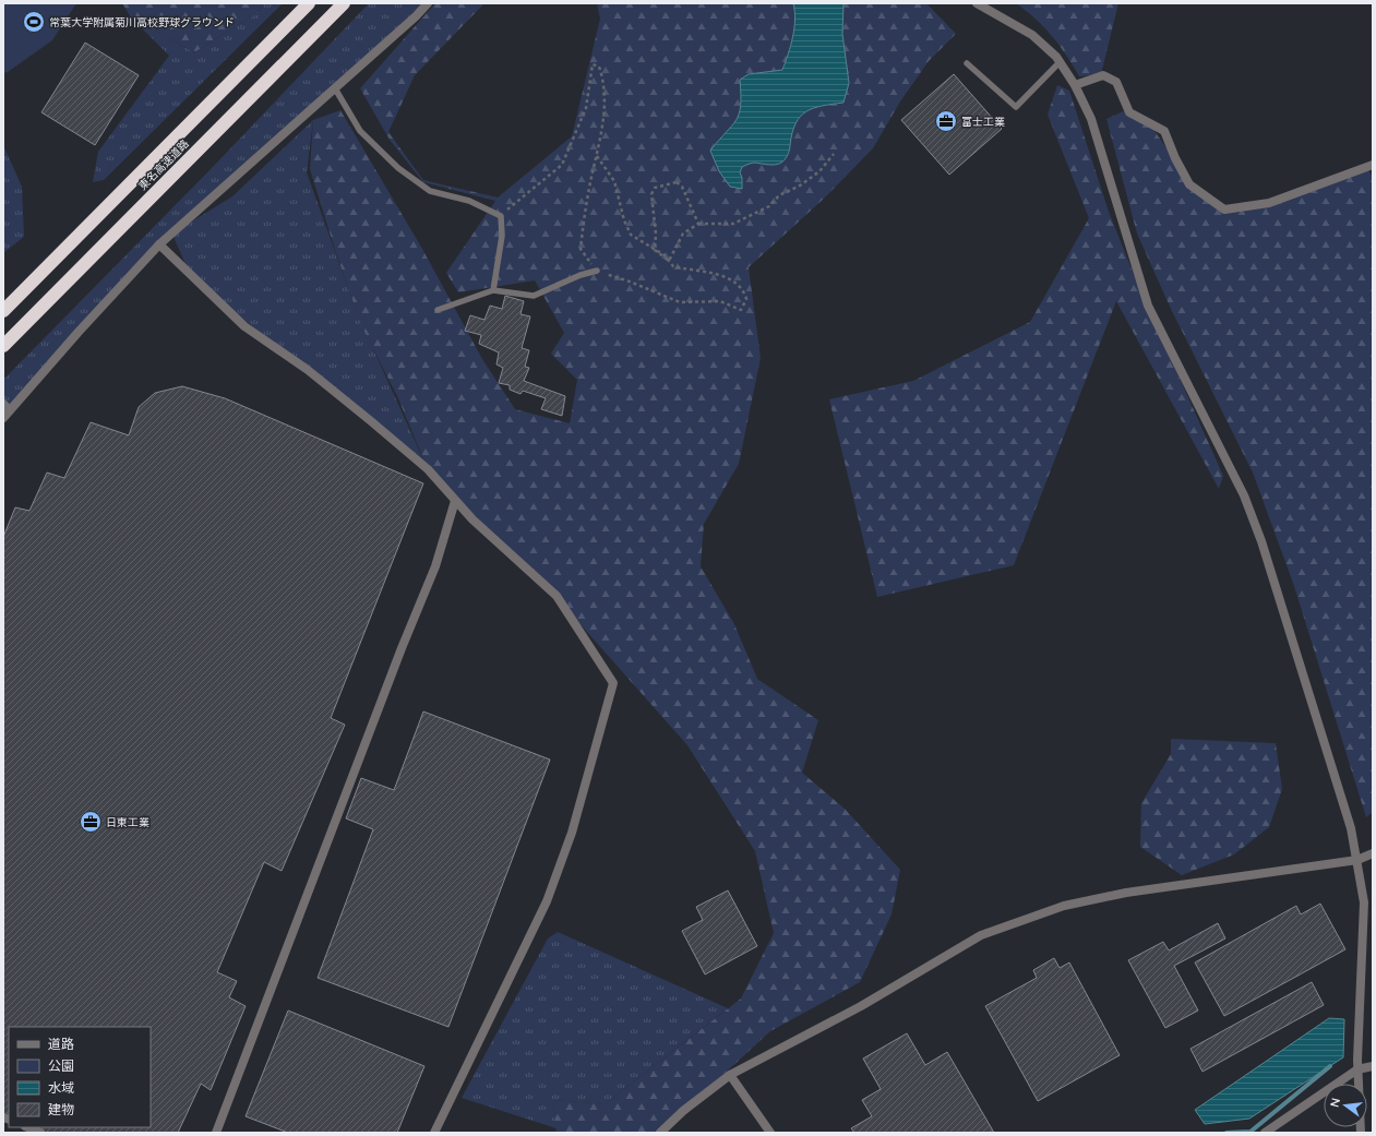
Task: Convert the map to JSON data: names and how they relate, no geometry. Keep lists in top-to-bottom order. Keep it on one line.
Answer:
{"streets":{"highway":["東名高速道路"]},"places":{"sports":["常葉大学附属菊川高校野球グラウンド"],"office":["富士工業","日東工業"]},"legend":["道路","公園","水域","建物"],"north":"left"}
